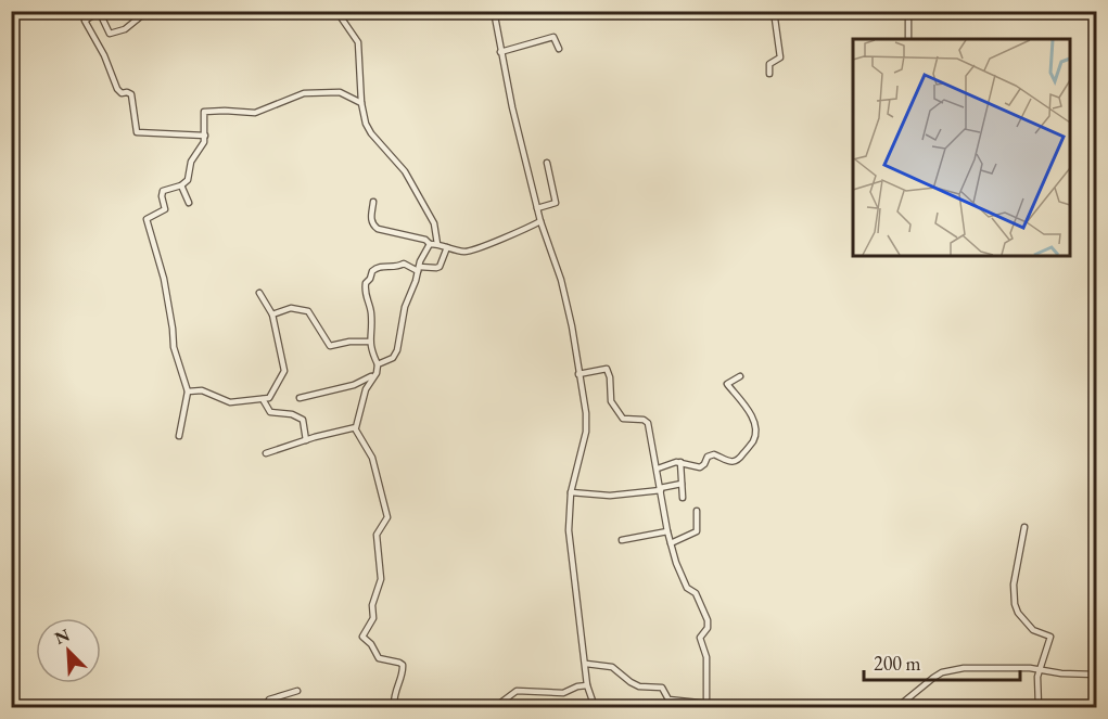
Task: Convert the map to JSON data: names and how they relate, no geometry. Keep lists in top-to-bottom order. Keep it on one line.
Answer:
{"scale_bar":"200 m","north":"top left"}
